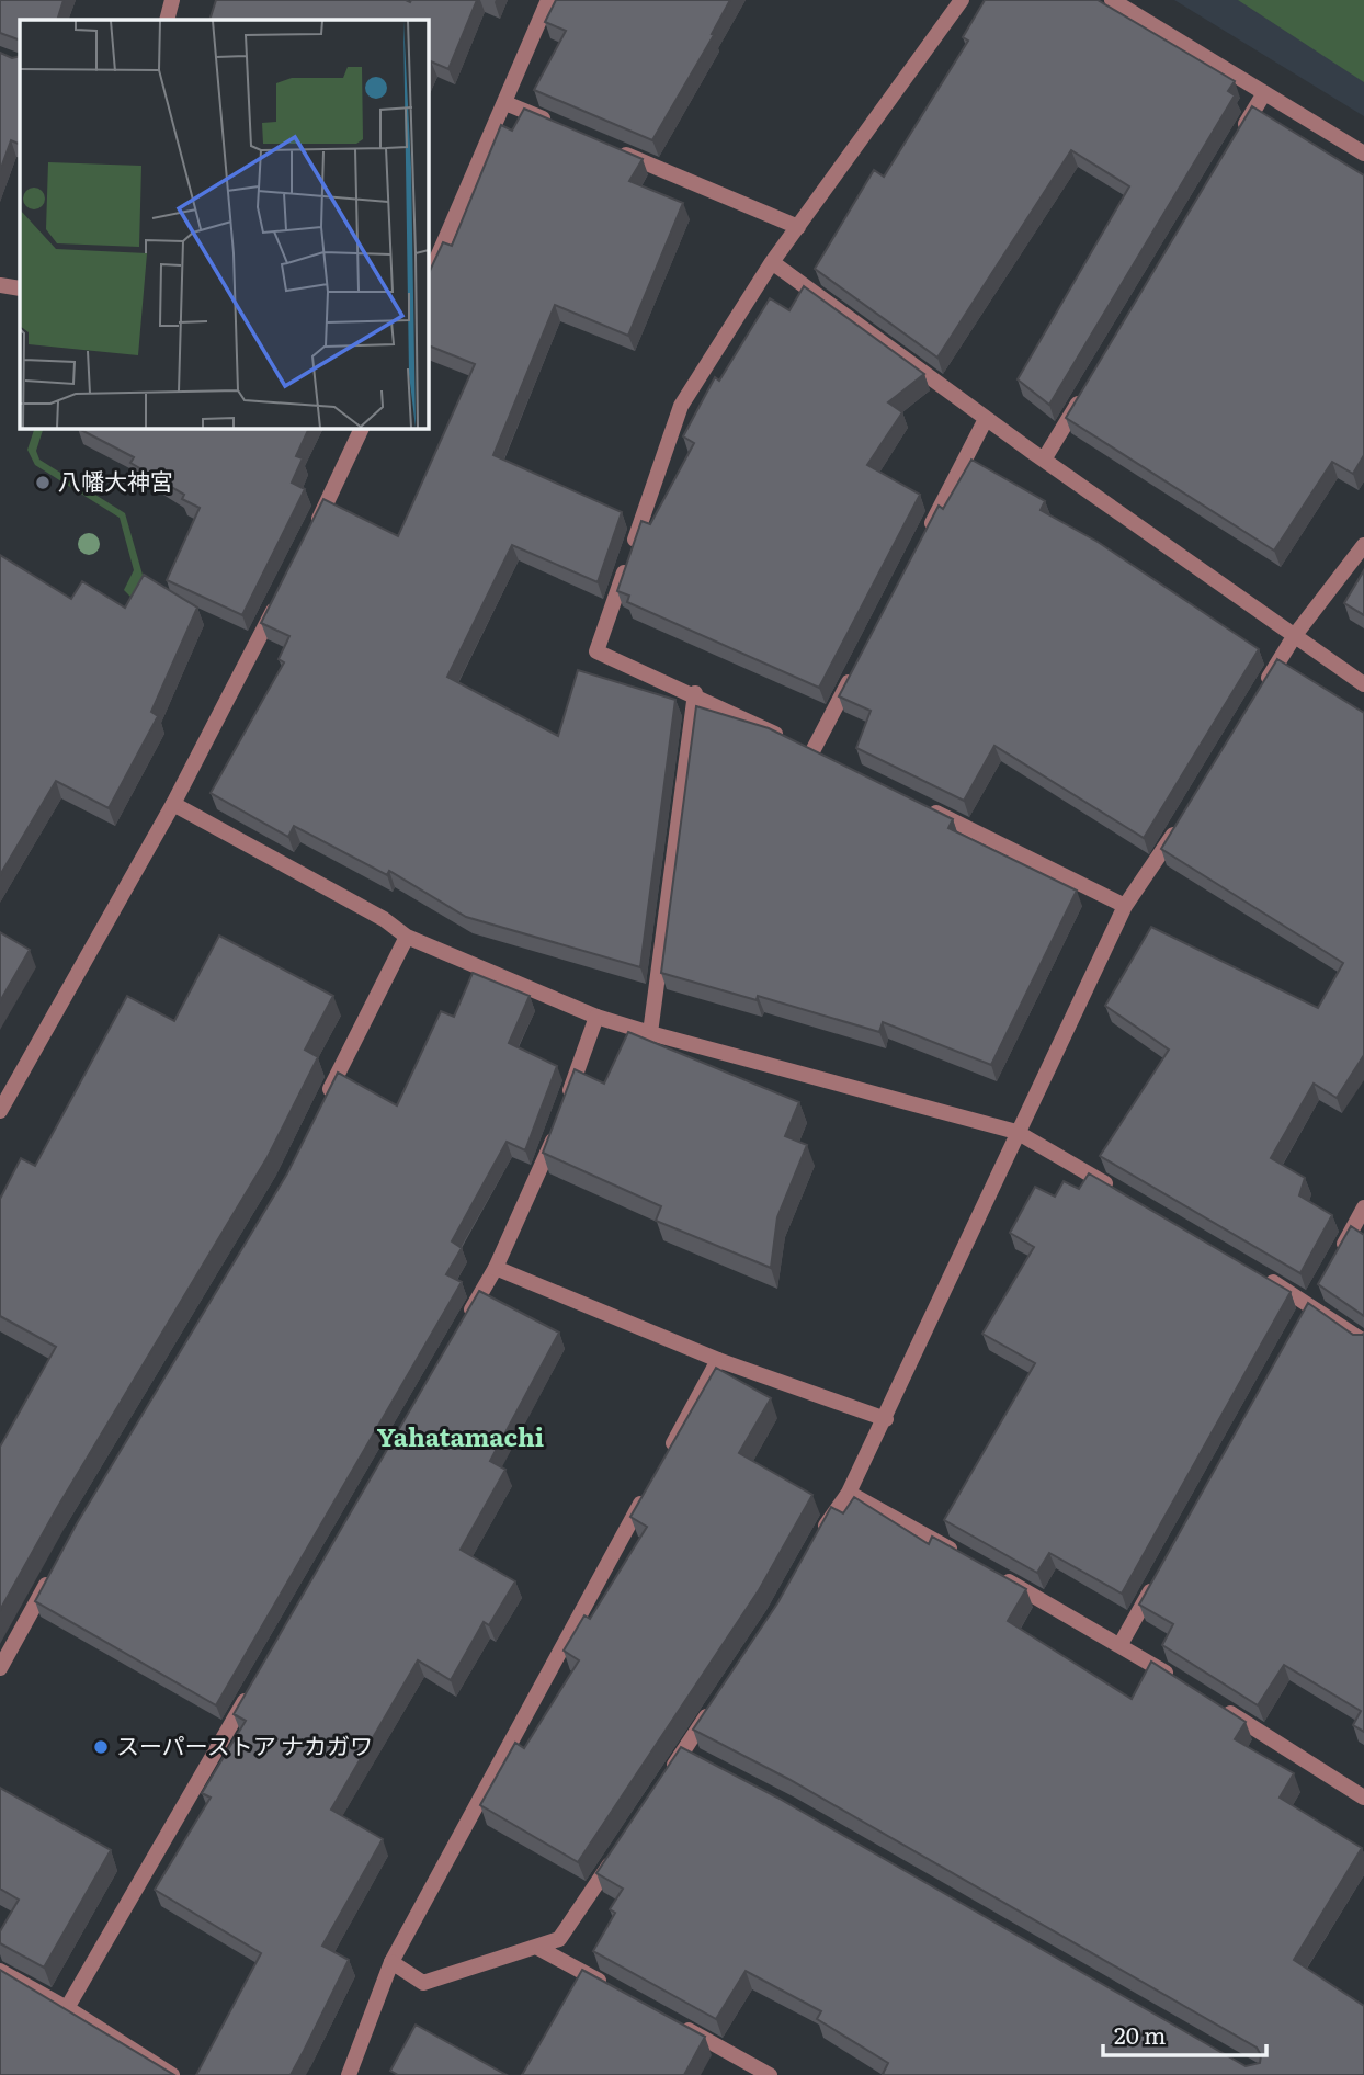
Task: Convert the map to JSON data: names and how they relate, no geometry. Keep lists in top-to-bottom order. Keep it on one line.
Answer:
{"districts":["Yahatamachi"],"places":["八幡大神宮","スーパーストア ナカガワ"],"scale_bar":"20 m"}
